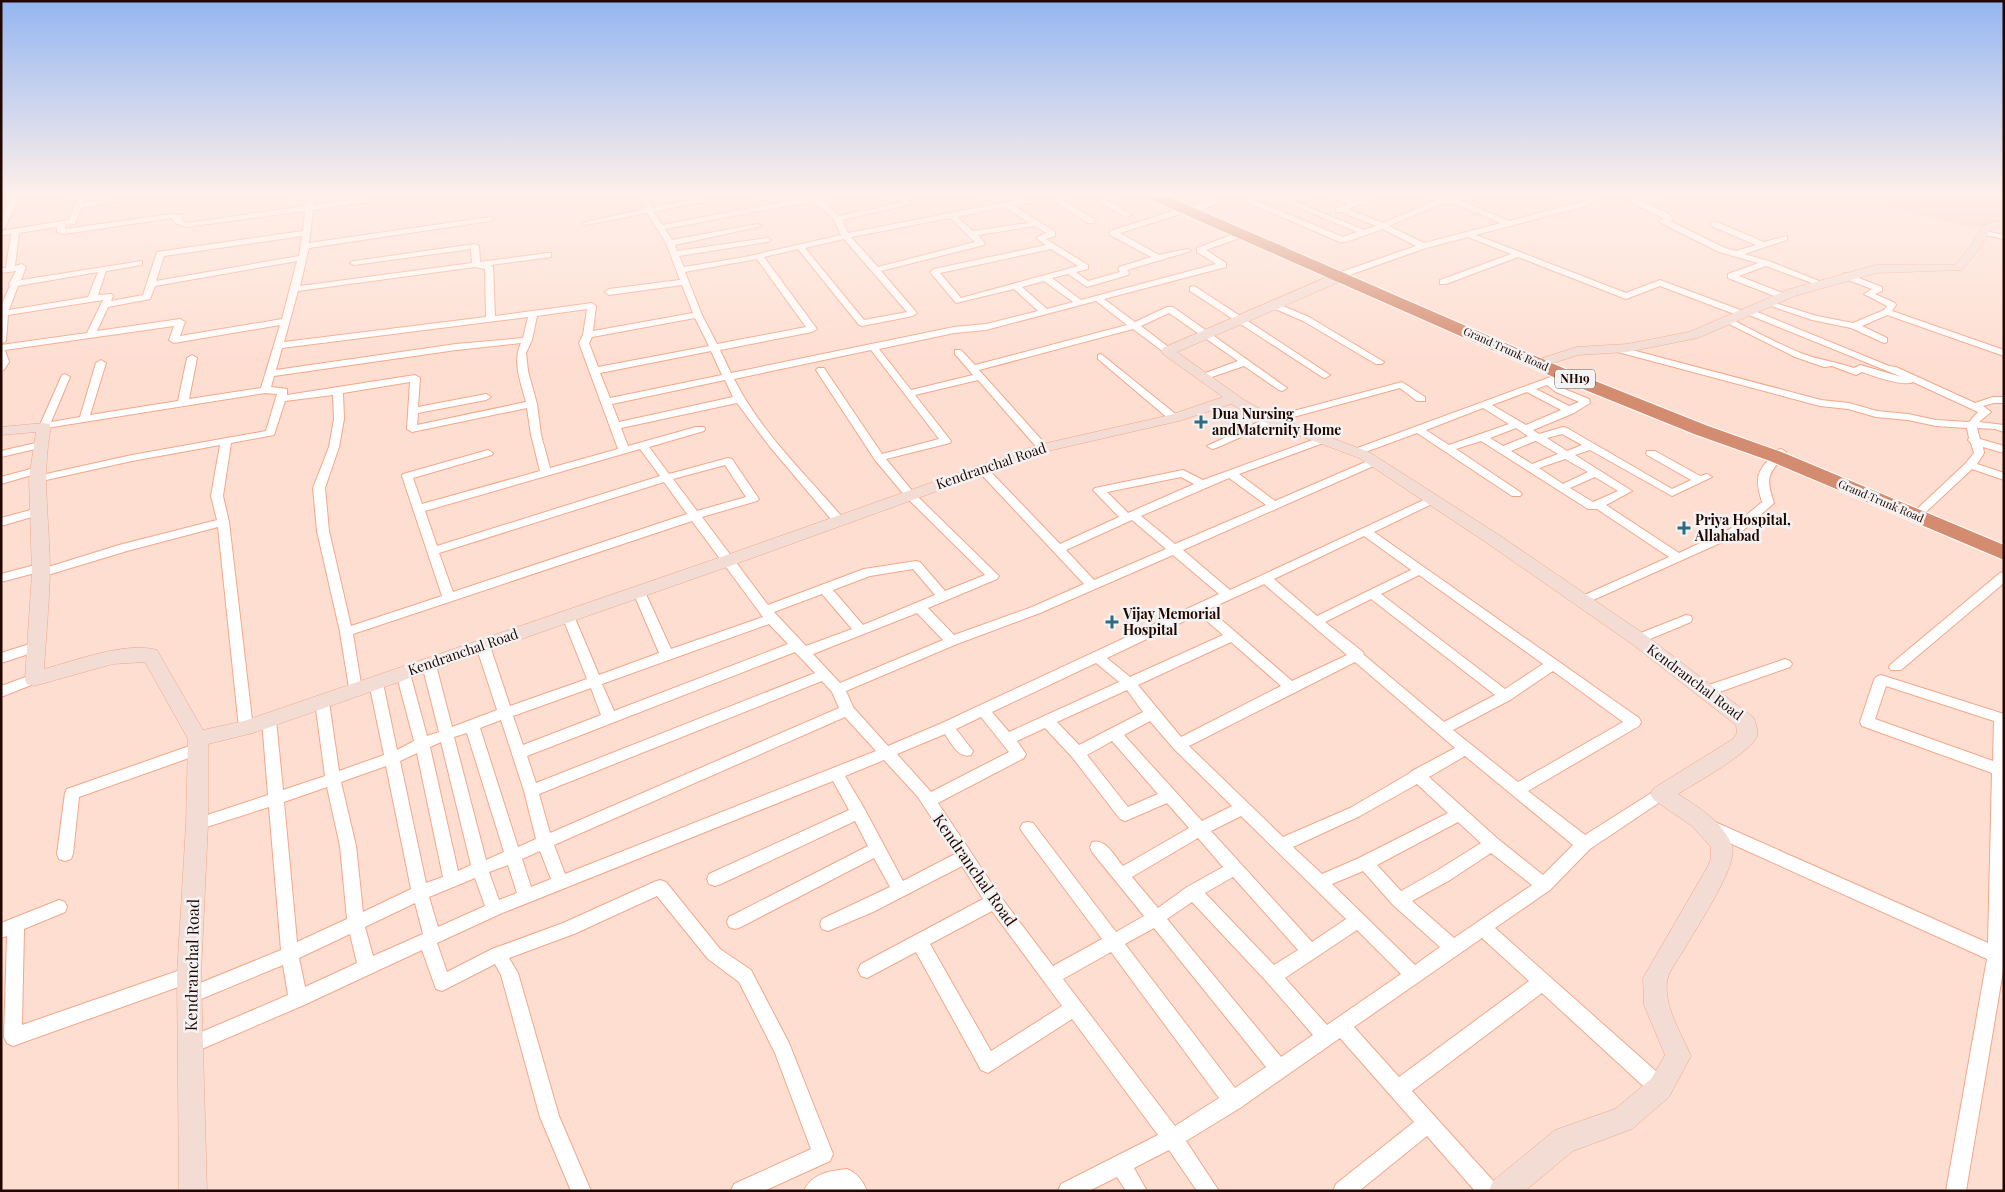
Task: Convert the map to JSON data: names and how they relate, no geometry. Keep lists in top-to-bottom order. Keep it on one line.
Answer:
{"streets":{"highway":["Grand Trunk Road","NH19"],"street":["Kendranchal Road"]},"places":{"health":["Dua Nursing andMaternity Home","Priya Hospital, Allahabad","Vijay Memorial Hospital"]}}
